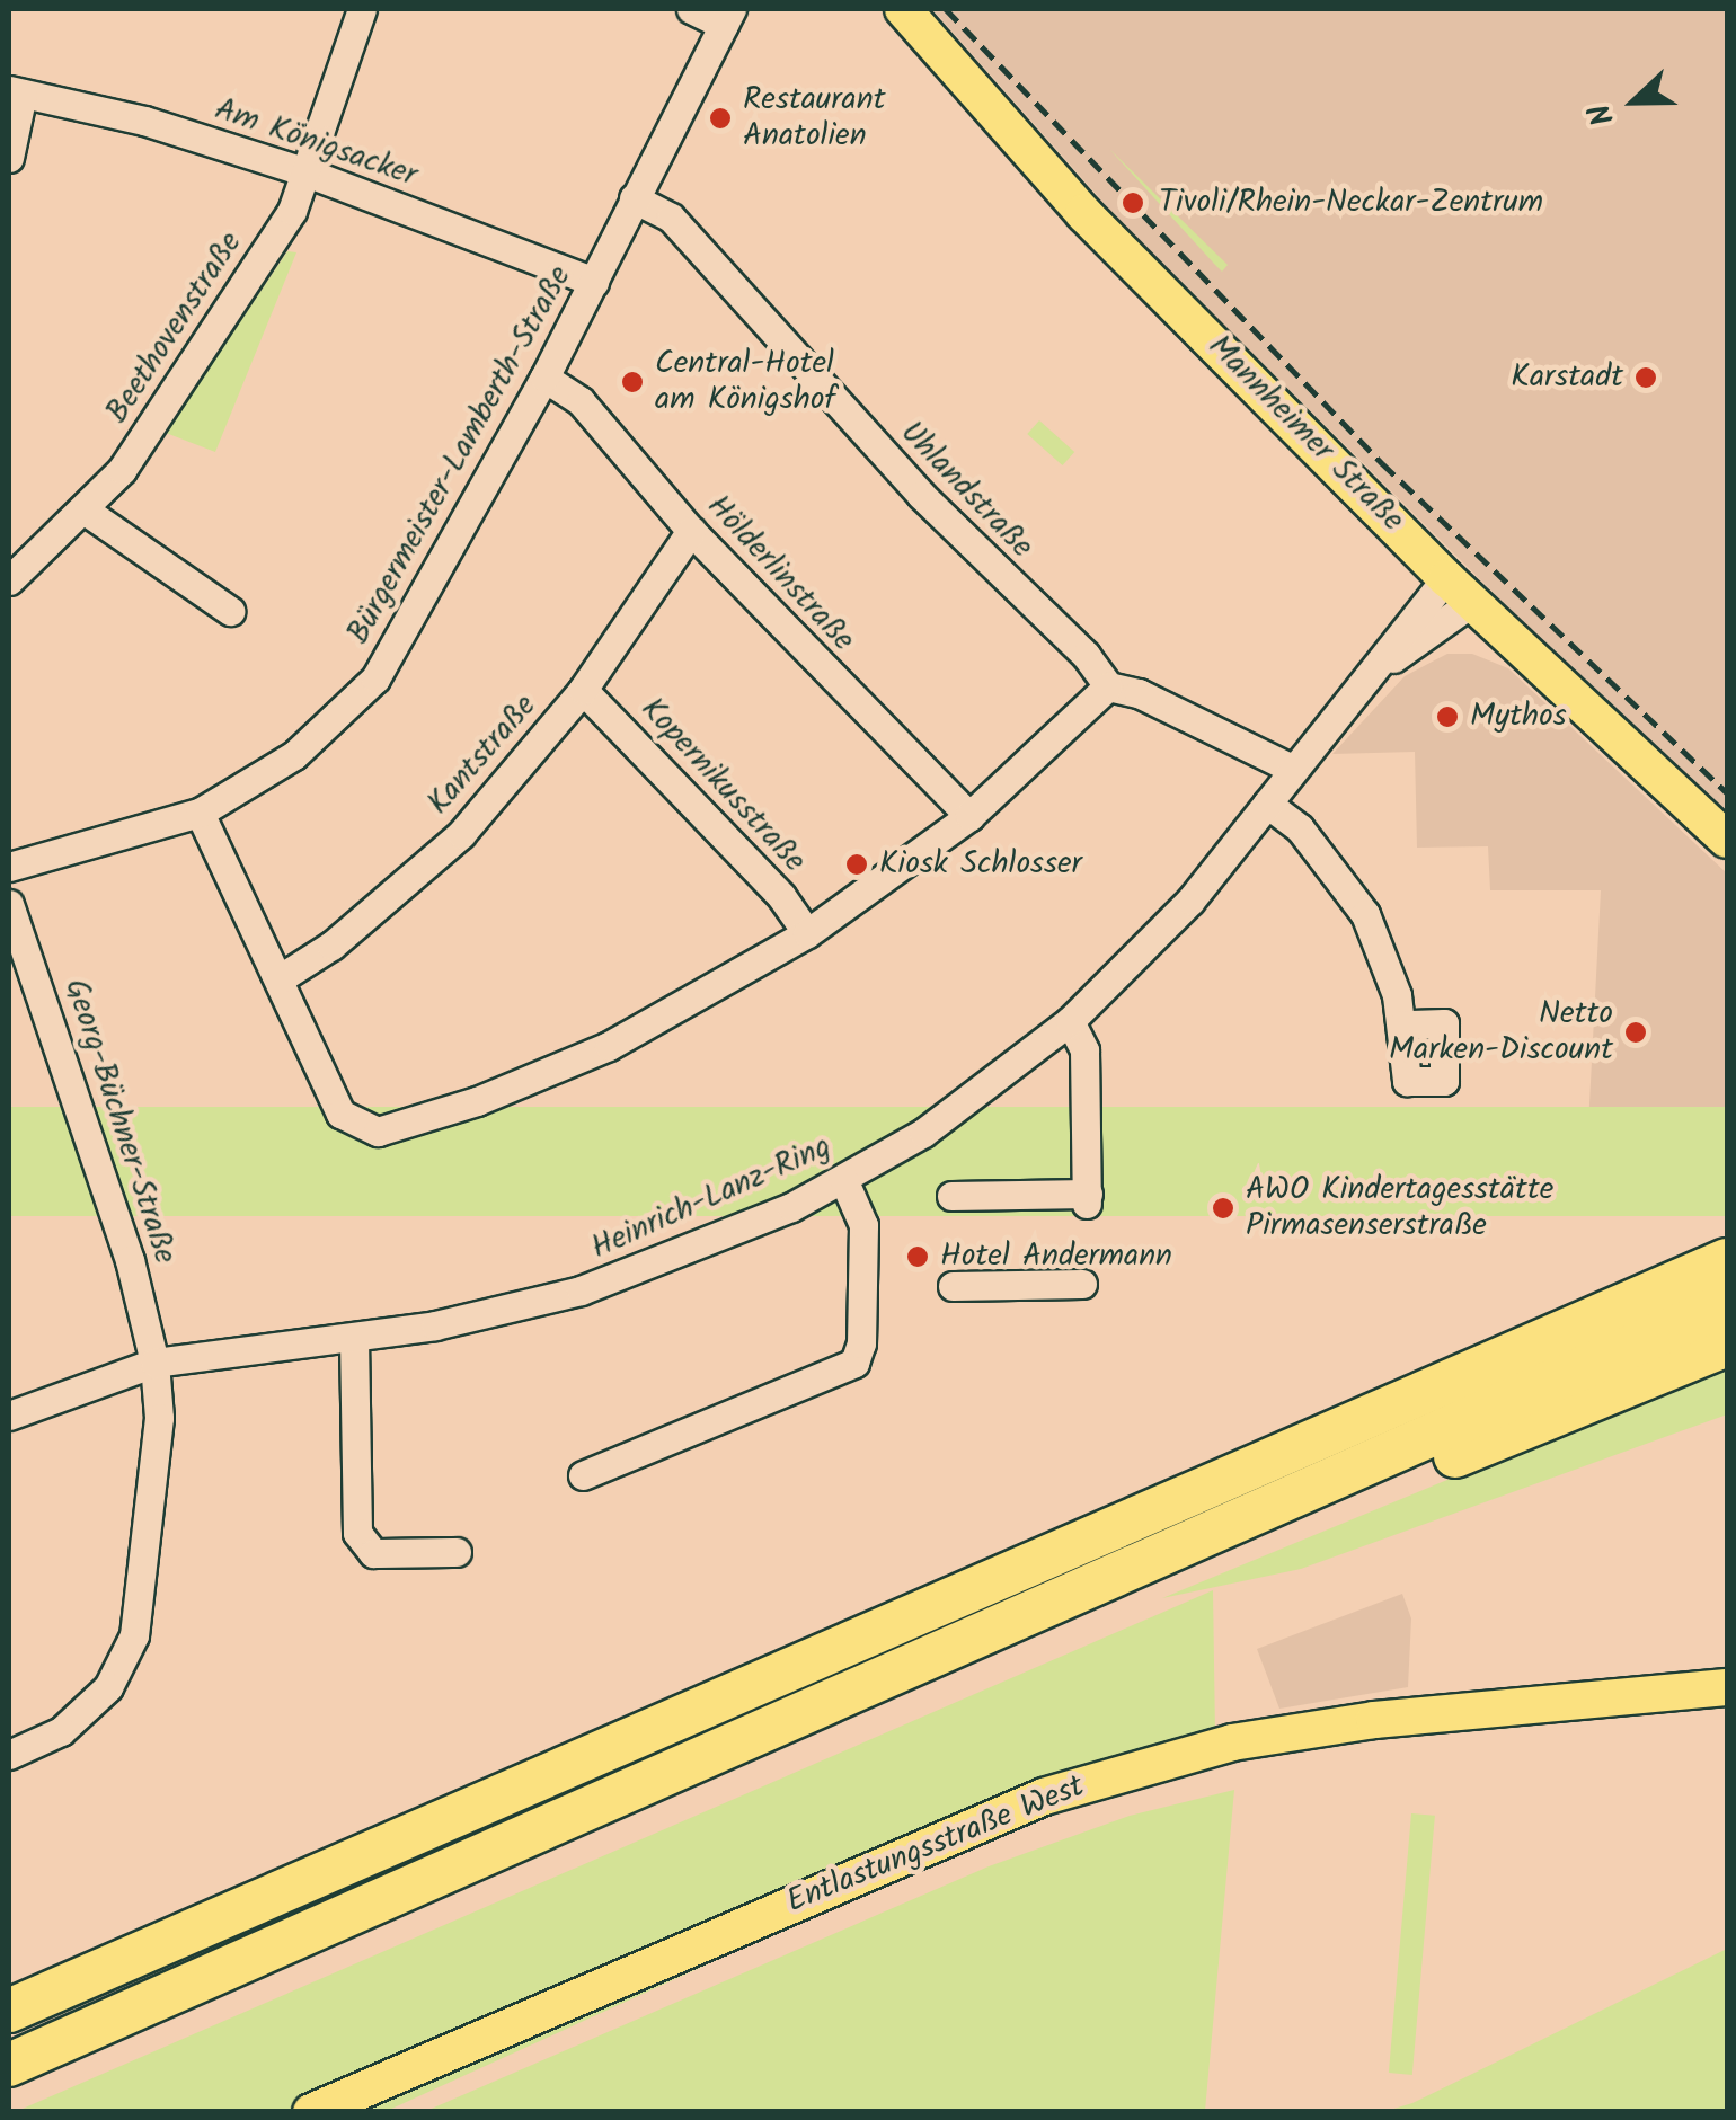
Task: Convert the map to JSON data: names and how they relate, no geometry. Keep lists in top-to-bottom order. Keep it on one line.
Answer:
{"streets":{"main road":["Mannheimer Straße","Entlastungsstraße West"],"street":["Am Königsacker","Beethovenstraße","Bürgermeister-Lamberth-Straße","Uhlandstraße","Hölderlinstraße","Kantstraße","Kopernikusstraße","Georg-Büchner-Straße","Heinrich-Lanz-Ring"]},"crossings":[["Am Königsacker","Beethovenstraße"],["Am Königsacker","Bürgermeister-Lamberth-Straße"],["Mannheimer Straße","Heinrich-Lanz-Ring"],["Bürgermeister-Lamberth-Straße","Uhlandstraße"],["Bürgermeister-Lamberth-Straße","Hölderlinstraße"],["Hölderlinstraße","Kantstraße"],["Kantstraße","Kopernikusstraße"],["Georg-Büchner-Straße","Heinrich-Lanz-Ring"]],"places":["Restaurant Anatolien","Tivoli/Rhein-Neckar-Zentrum","Karstadt","Central-Hotel am Königshof","Mythos","Kiosk Schlosser","Netto Marken-Discount","AWO Kindertagesstätte Pirmasenserstraße","Hotel Andermann"],"north":"left"}
